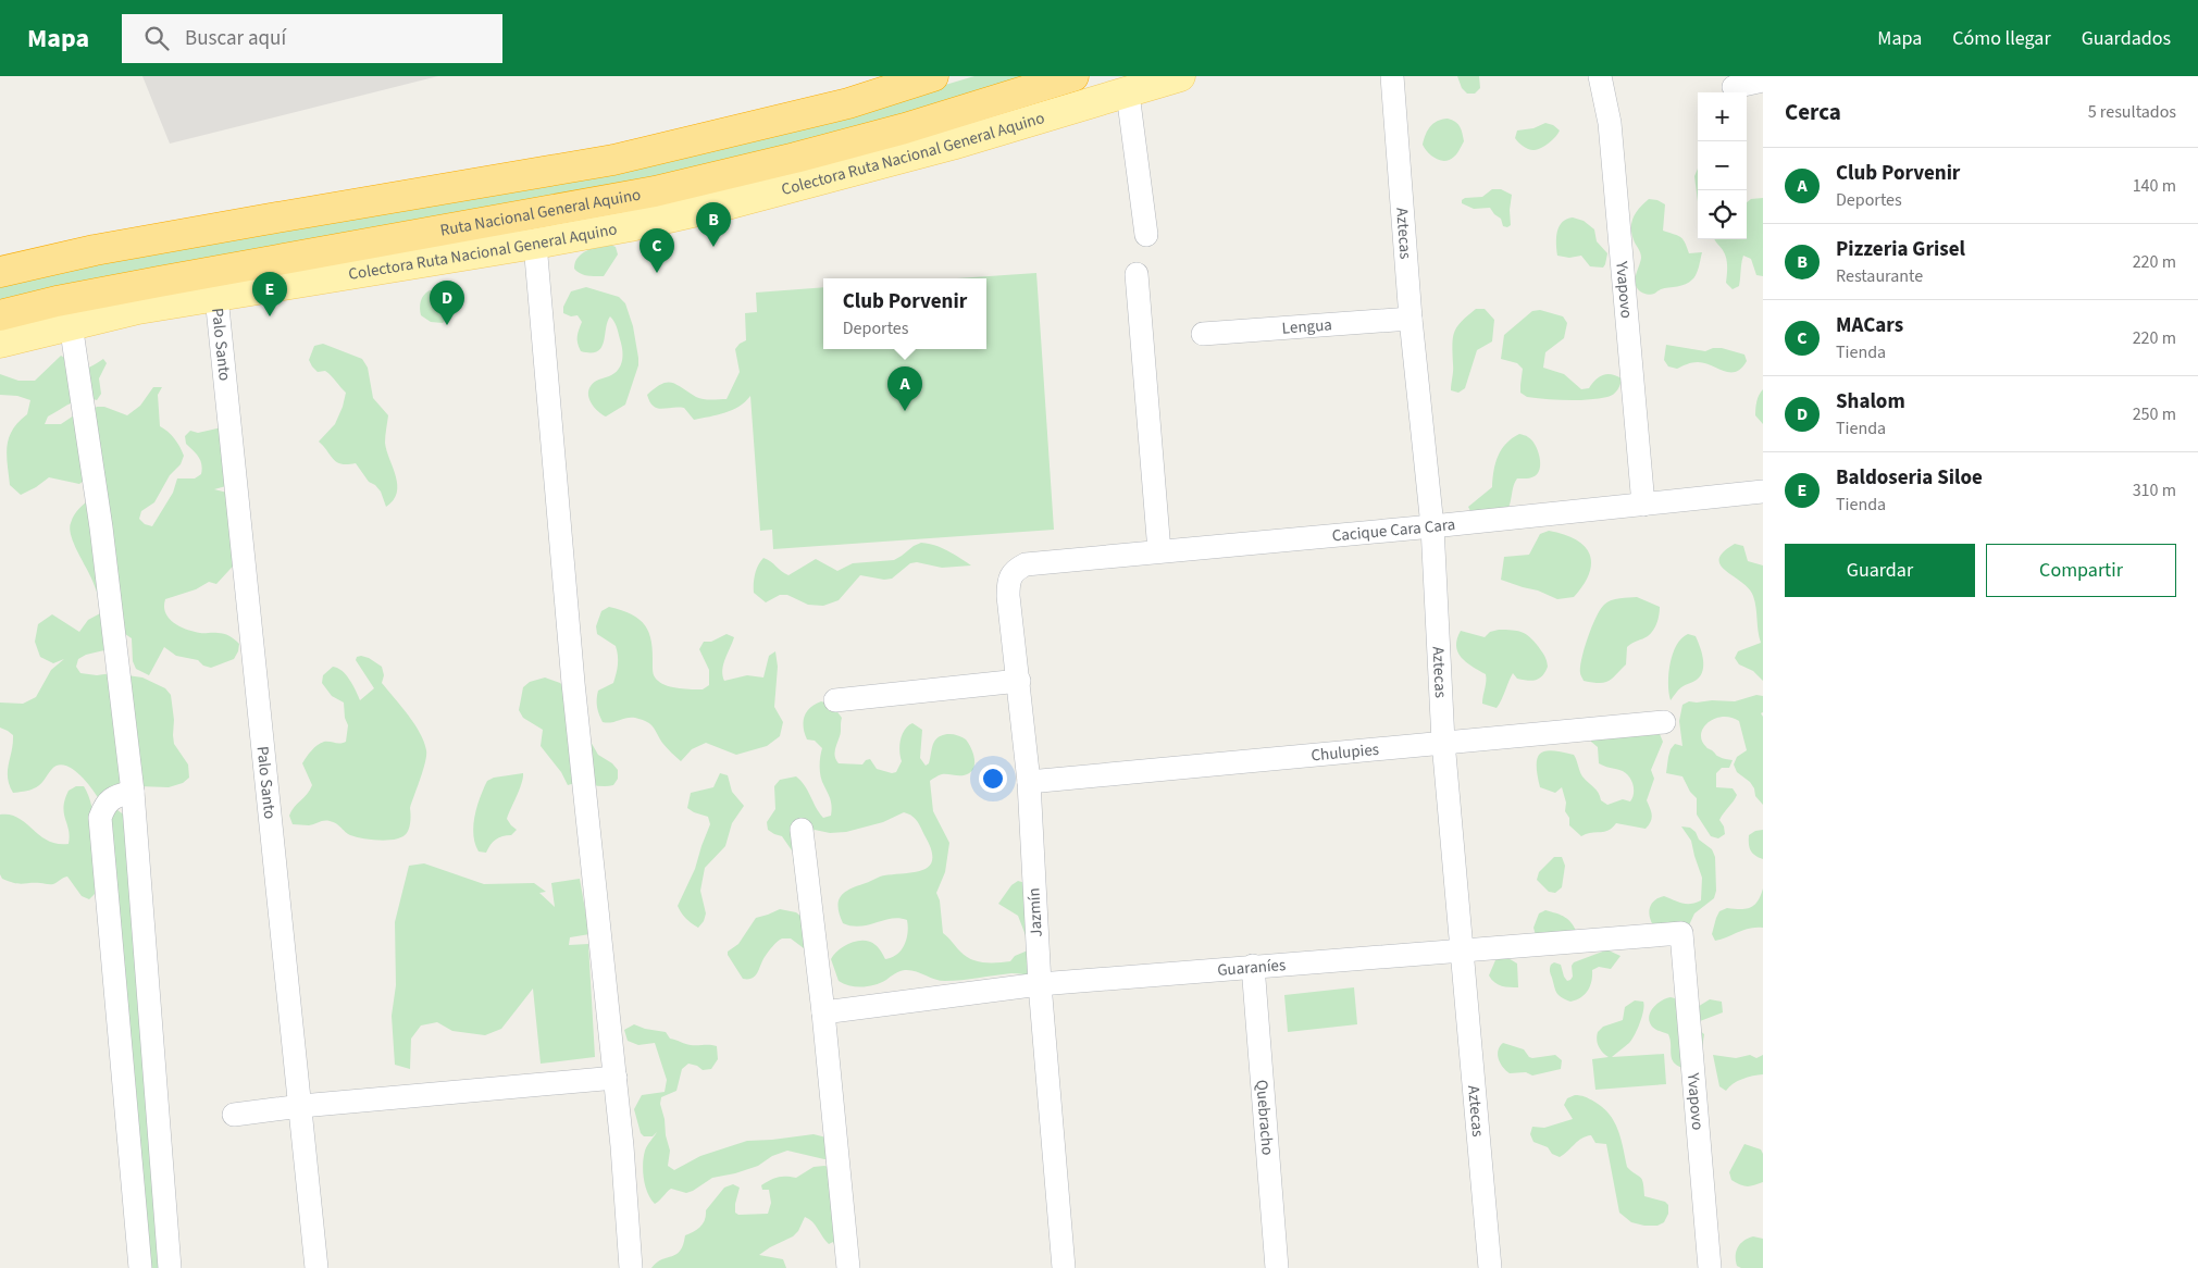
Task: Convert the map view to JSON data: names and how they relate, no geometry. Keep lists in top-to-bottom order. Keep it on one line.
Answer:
{"streets":{"highway":["Ruta Nacional General Aquino"],"main road":["Colectora Ruta Nacional General Aquino"],"street":["Aztecas","Yvapovo","Lengua","Palo Santo","Cacique Cara Cara","Chulupies","Jazmín","Guaraníes","Quebracho"]},"crossings":[["Colectora Ruta Nacional General Aquino","Palo Santo"],["Aztecas","Lengua"],["Aztecas","Cacique Cara Cara"],["Aztecas","Chulupies"],["Aztecas","Guaraníes"],["Yvapovo","Cacique Cara Cara"],["Yvapovo","Guaraníes"],["Cacique Cara Cara","Jazmín"],["Chulupies","Jazmín"],["Jazmín","Guaraníes"],["Guaraníes","Quebracho"]],"page":{"header":"Mapa","search":"Buscar aquí","nav":["Mapa","Cómo llegar","Guardados"],"heading":["Cerca","5 resultados"],"map_buttons":["+","−"],"list":[{"mark":"A","name":"Club Porvenir","note":"Deportes","value":"140 m"},{"mark":"B","name":"Pizzeria Grisel","note":"Restaurante","value":"220 m"},{"mark":"C","name":"MACars","note":"Tienda","value":"220 m"},{"mark":"D","name":"Shalom","note":"Tienda","value":"250 m"},{"mark":"E","name":"Baldoseria Siloe","note":"Tienda","value":"310 m"}],"pins":["B","C","E","D","A"],"popup":["Club Porvenir","Deportes"],"buttons":["Guardar","Compartir"]}}
